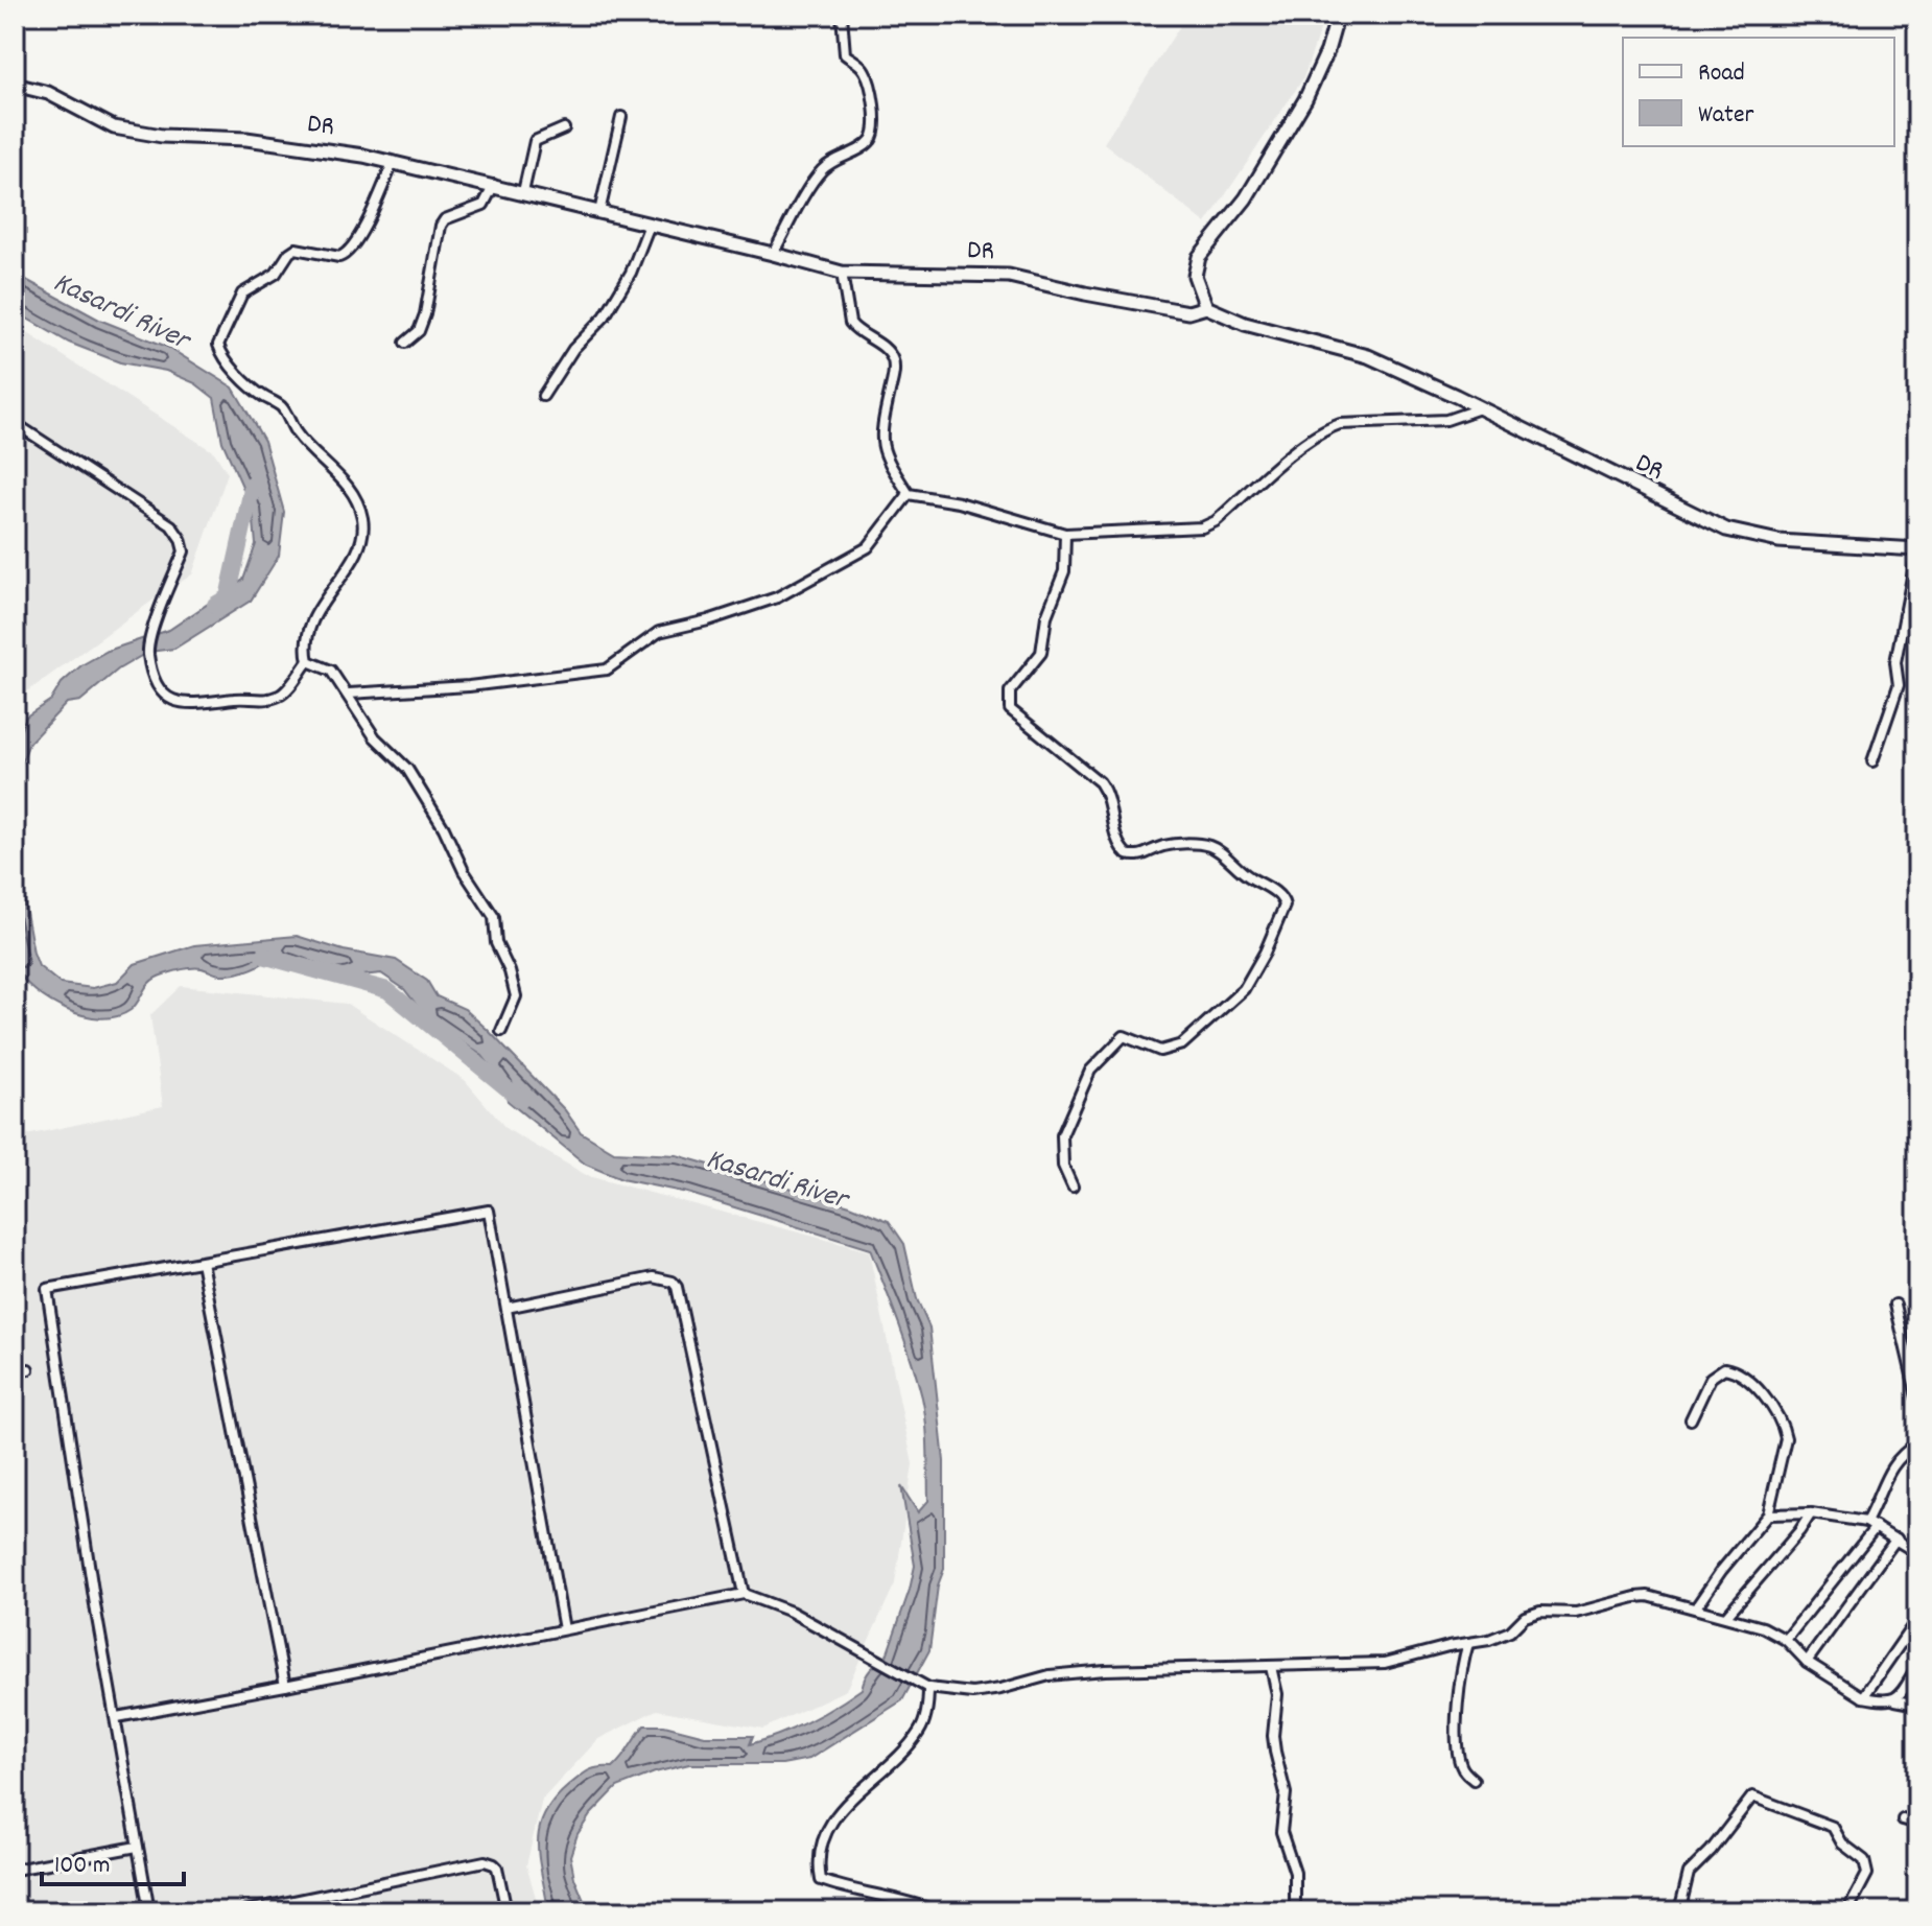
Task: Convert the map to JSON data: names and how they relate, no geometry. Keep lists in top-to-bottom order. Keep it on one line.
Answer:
{"streets":{"street":["DR"]},"water":["Kasardi River"],"legend":["Road","Water"],"scale_bar":"100 m"}
